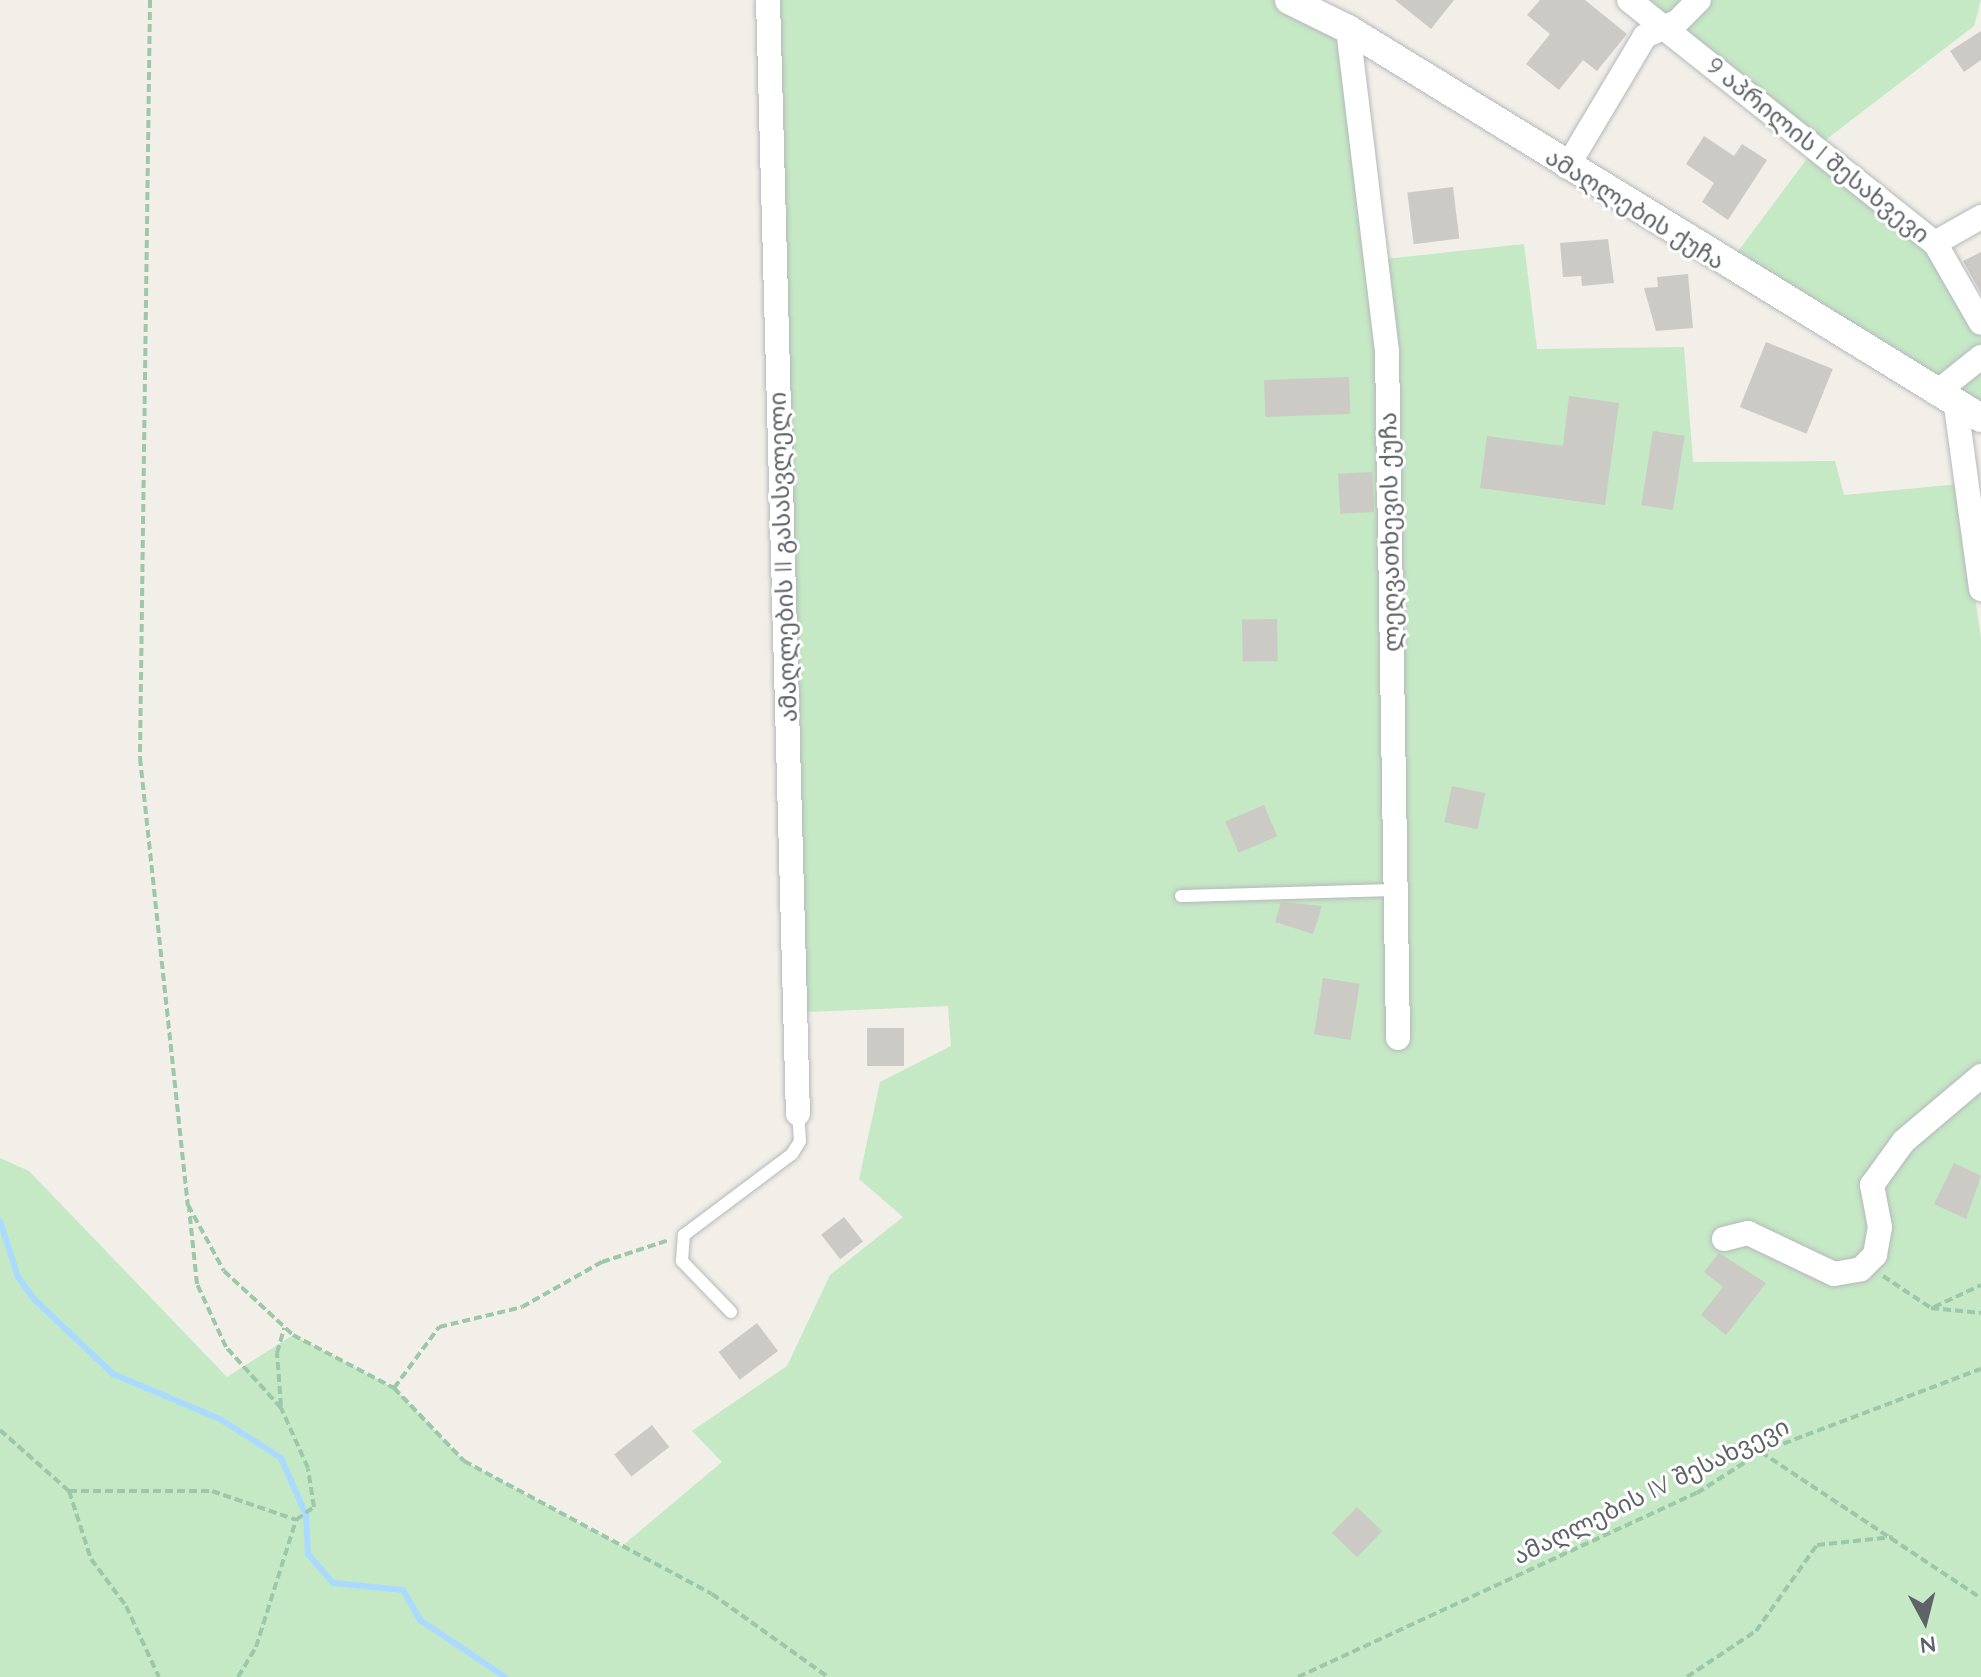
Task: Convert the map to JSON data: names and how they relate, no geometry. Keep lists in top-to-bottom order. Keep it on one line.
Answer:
{"streets":{"street":["9 აპრილის I შესახვევი","ამაღლების ქუჩა","ლეღვათხევის ქუჩა","ამაღლების II გასასვლელი"],"path":["ამაღლების IV შესახვევი"]},"crossings":[["ამაღლების ქუჩა","ლეღვათხევის ქუჩა"]],"north":"bottom"}
